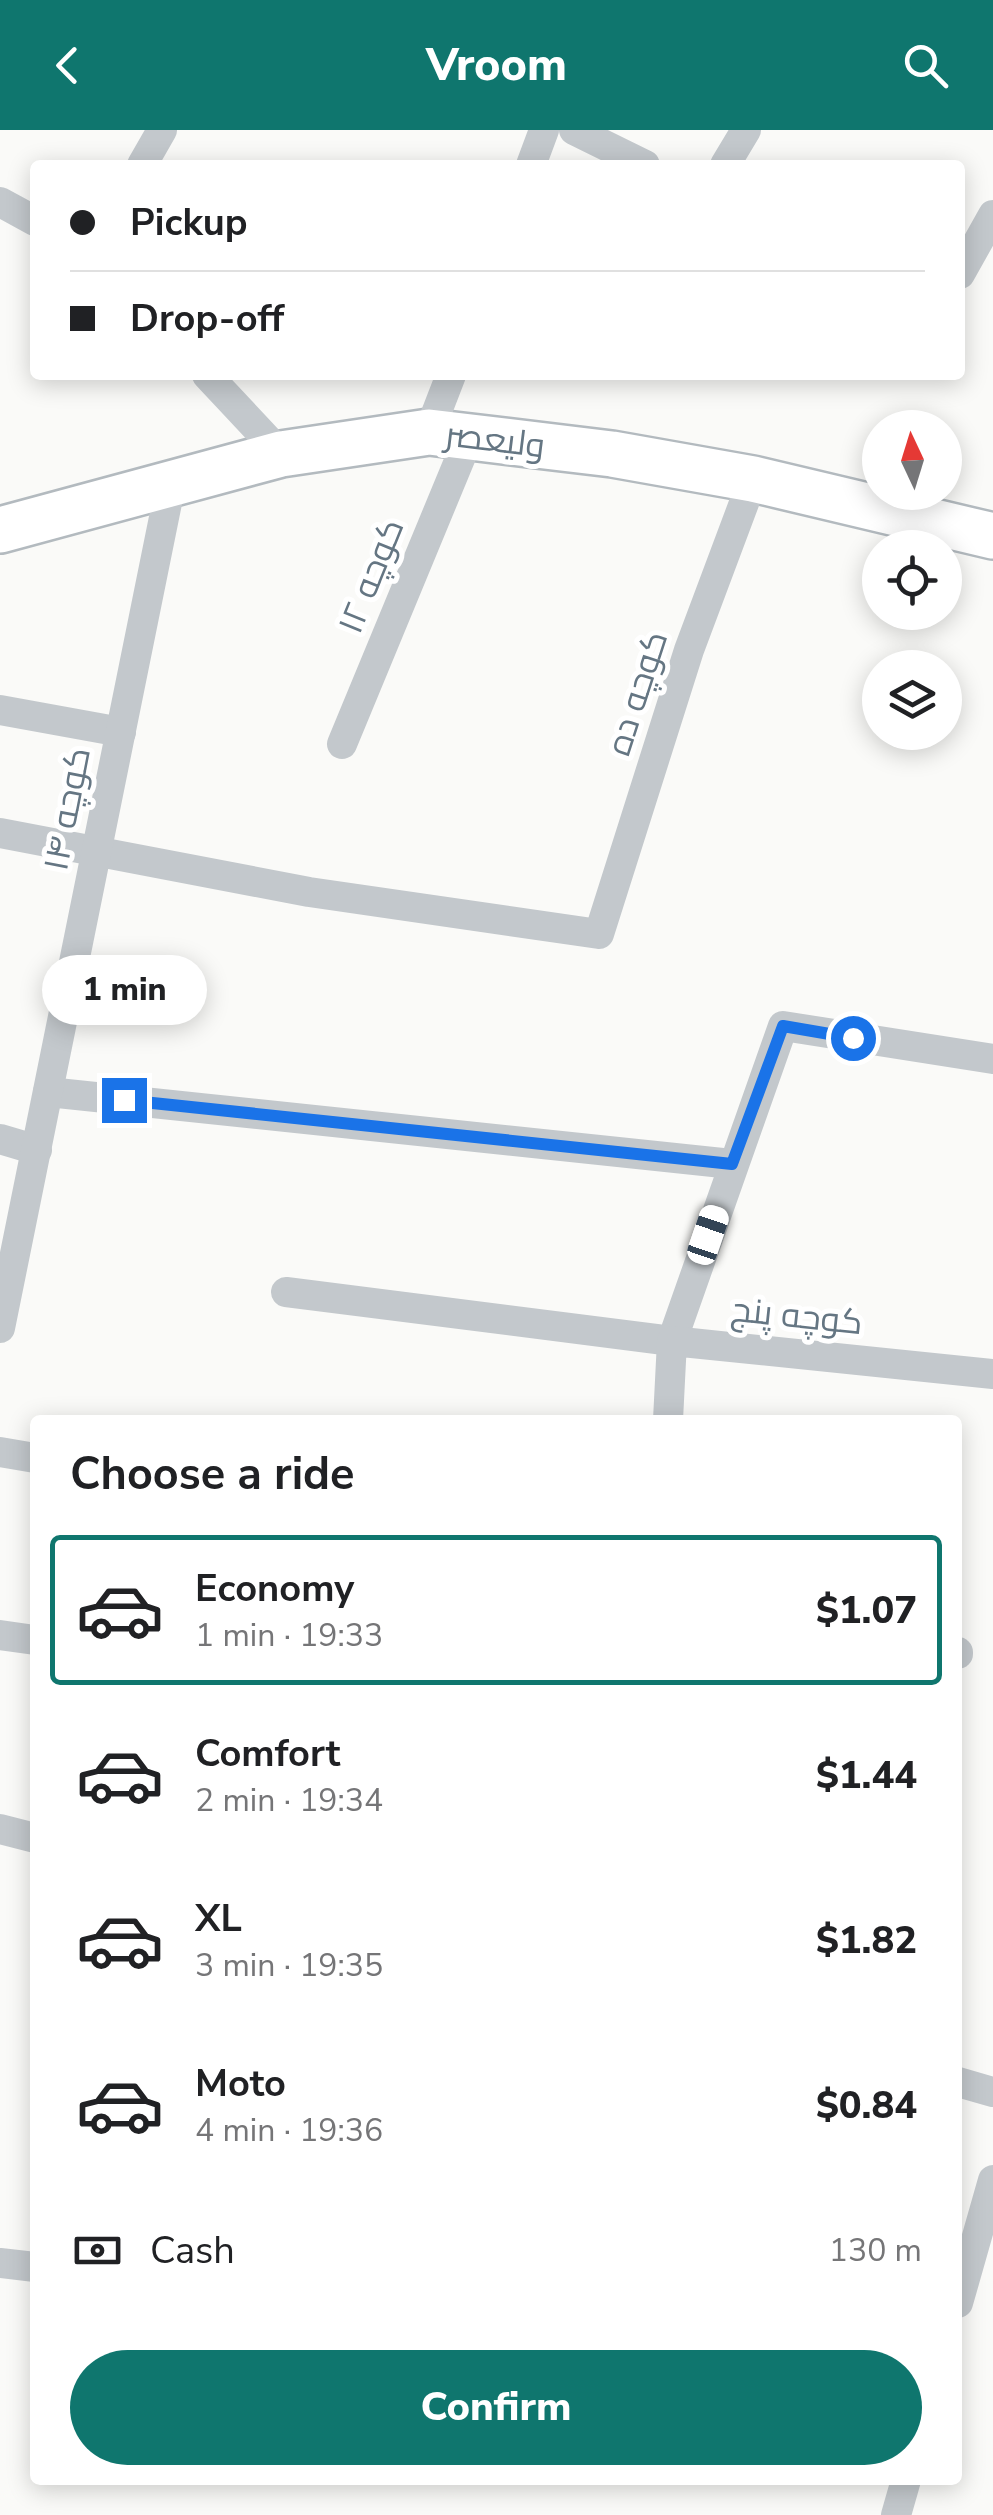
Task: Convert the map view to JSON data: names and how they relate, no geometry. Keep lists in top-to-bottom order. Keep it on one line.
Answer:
{"streets":{"street":["ولیعصر","کوچه ۱۲","کوچه ده","کوچه ۱۴","کوچه پنج"]},"crossings":[["ولیعصر","کوچه ۱۲"],["ولیعصر","کوچه ده"],["ولیعصر","کوچه ۱۴"],["کوچه ده","کوچه ۱۴"]],"north":"top","page":{"header":"Vroom","banner":["Pickup","Drop-off"],"bubble":"1 min","heading":"Choose a ride","list":[{"name":"Economy","note":"1 min · 19:33","value":"$1.07"},{"name":"Comfort","note":"2 min · 19:34","value":"$1.44"},{"name":"XL","note":"3 min · 19:35","value":"$1.82"},{"name":"Moto","note":"4 min · 19:36","value":"$0.84"}],"pay":["Cash","130 m"],"buttons":"Confirm"}}
